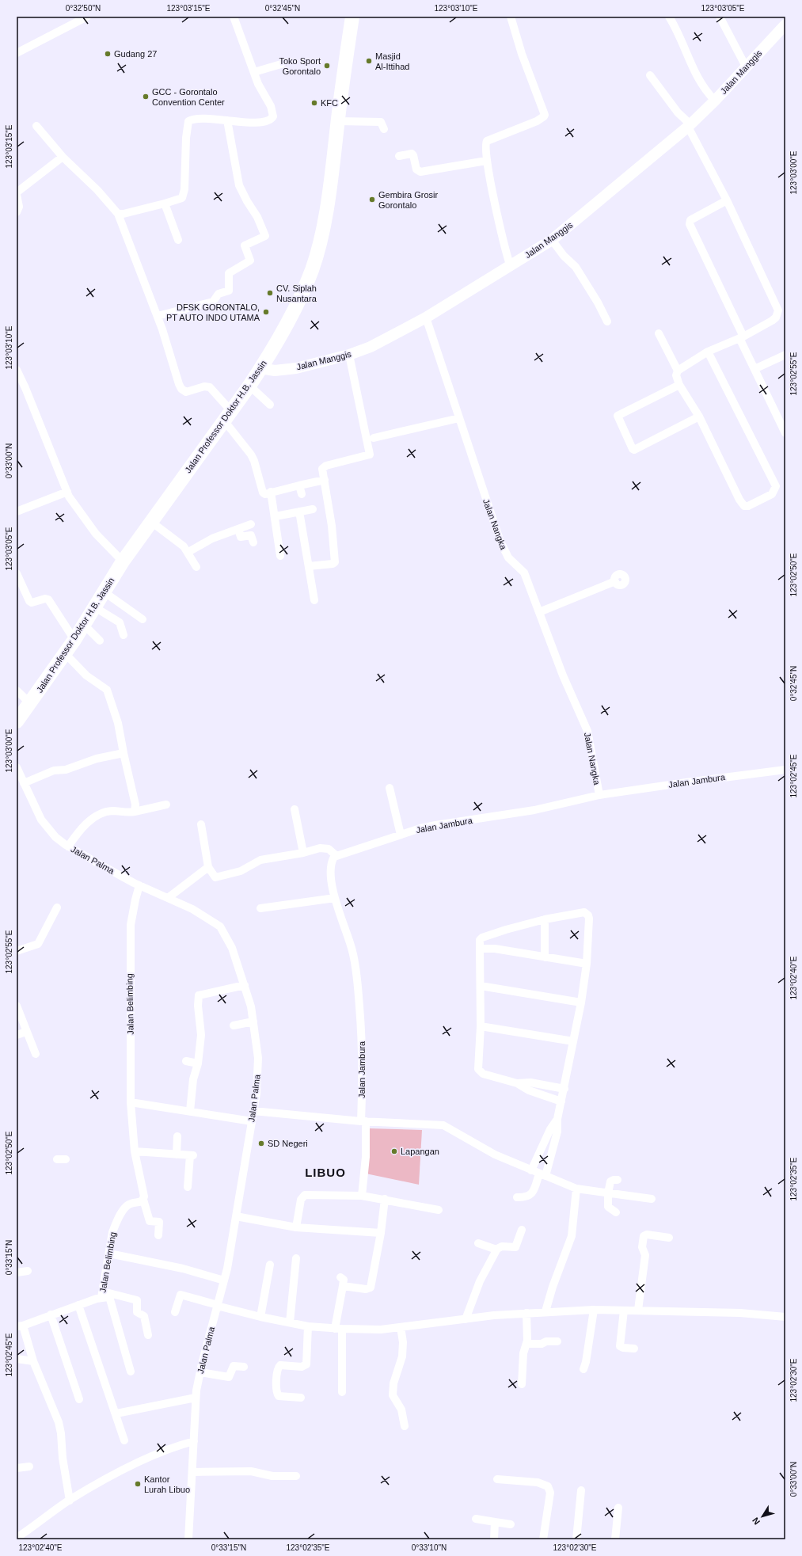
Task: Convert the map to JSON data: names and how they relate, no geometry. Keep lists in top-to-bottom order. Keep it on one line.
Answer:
{"streets":{"highway":["Jalan Professor Doktor H.B. Jassin"],"street":["Jalan Manggis","Jalan Nangka","Jalan Jambura","Jalan Palma","Jalan Belimbing"]},"crossings":[["Jalan Manggis","Jalan Professor Doktor H.B. Jassin"],["Jalan Manggis","Jalan Nangka"],["Jalan Nangka","Jalan Jambura"],["Jalan Palma","Jalan Belimbing"]],"districts":["LIBUO"],"places":["Gudang 27","Masjid Al-Ittihad","Toko Sport Gorontalo","GCC - Gorontalo Convention Center","KFC","Gembira Grosir Gorontalo","CV. Siplah Nusantara","DFSK GORONTALO, PT AUTO INDO UTAMA","SD Negeri","Lapangan","Kantor Lurah Libuo"],"north":"bottom left","coordinates":["0°32'50\"N","123°03'15\"E","0°32'45\"N","123°03'10\"E","123°03'05\"E","123°03'00\"E","123°02'55\"E","0°33'00\"N","123°02'50\"E","123°02'45\"E","123°02'40\"E","123°02'35\"E","0°33'15\"N","123°02'30\"E","0°33'10\"N"]}
